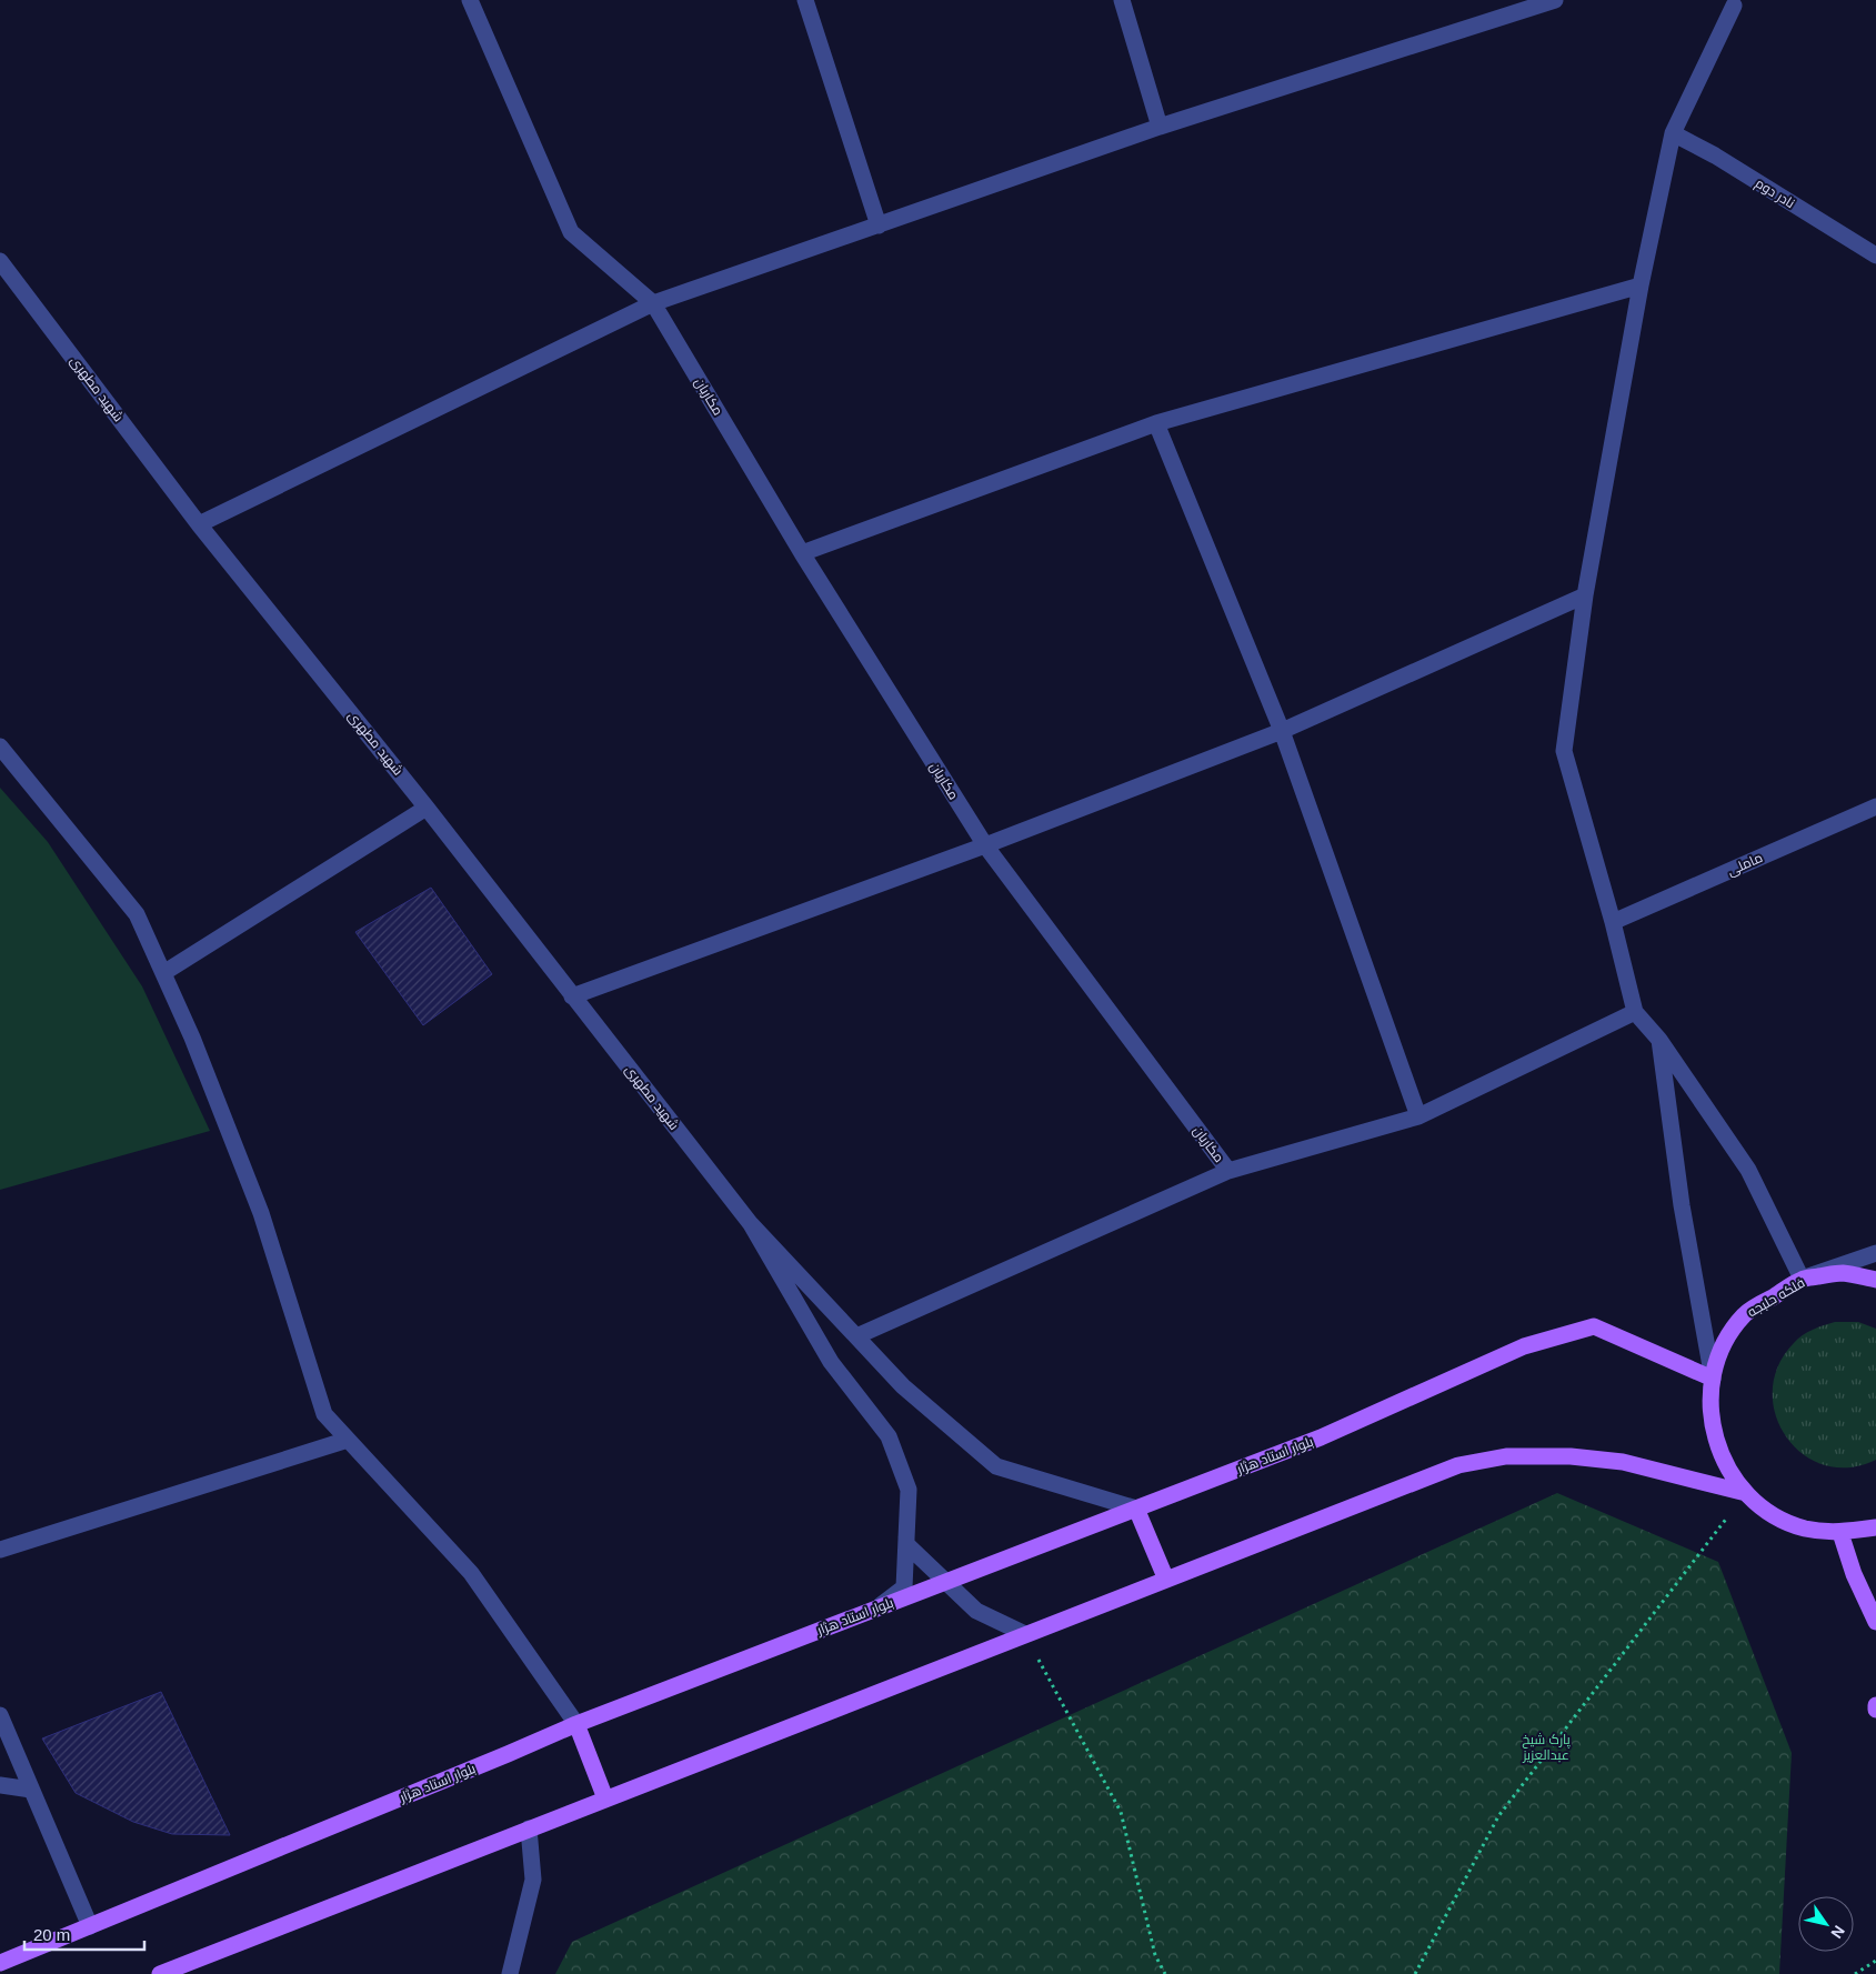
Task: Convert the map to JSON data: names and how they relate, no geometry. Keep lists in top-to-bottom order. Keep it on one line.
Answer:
{"streets":{"main road":["فلکه حلبجه","بلوار استاد هژار"],"street":["نادر دوم","شهید مطهری","مکاریان","ماملی"]},"crossings":[["فلکه حلبجه","بلوار استاد هژار"]],"parks":["پارک شیخ عبدالعزیز"],"scale_bar":"20 m","north":"bottom right"}
